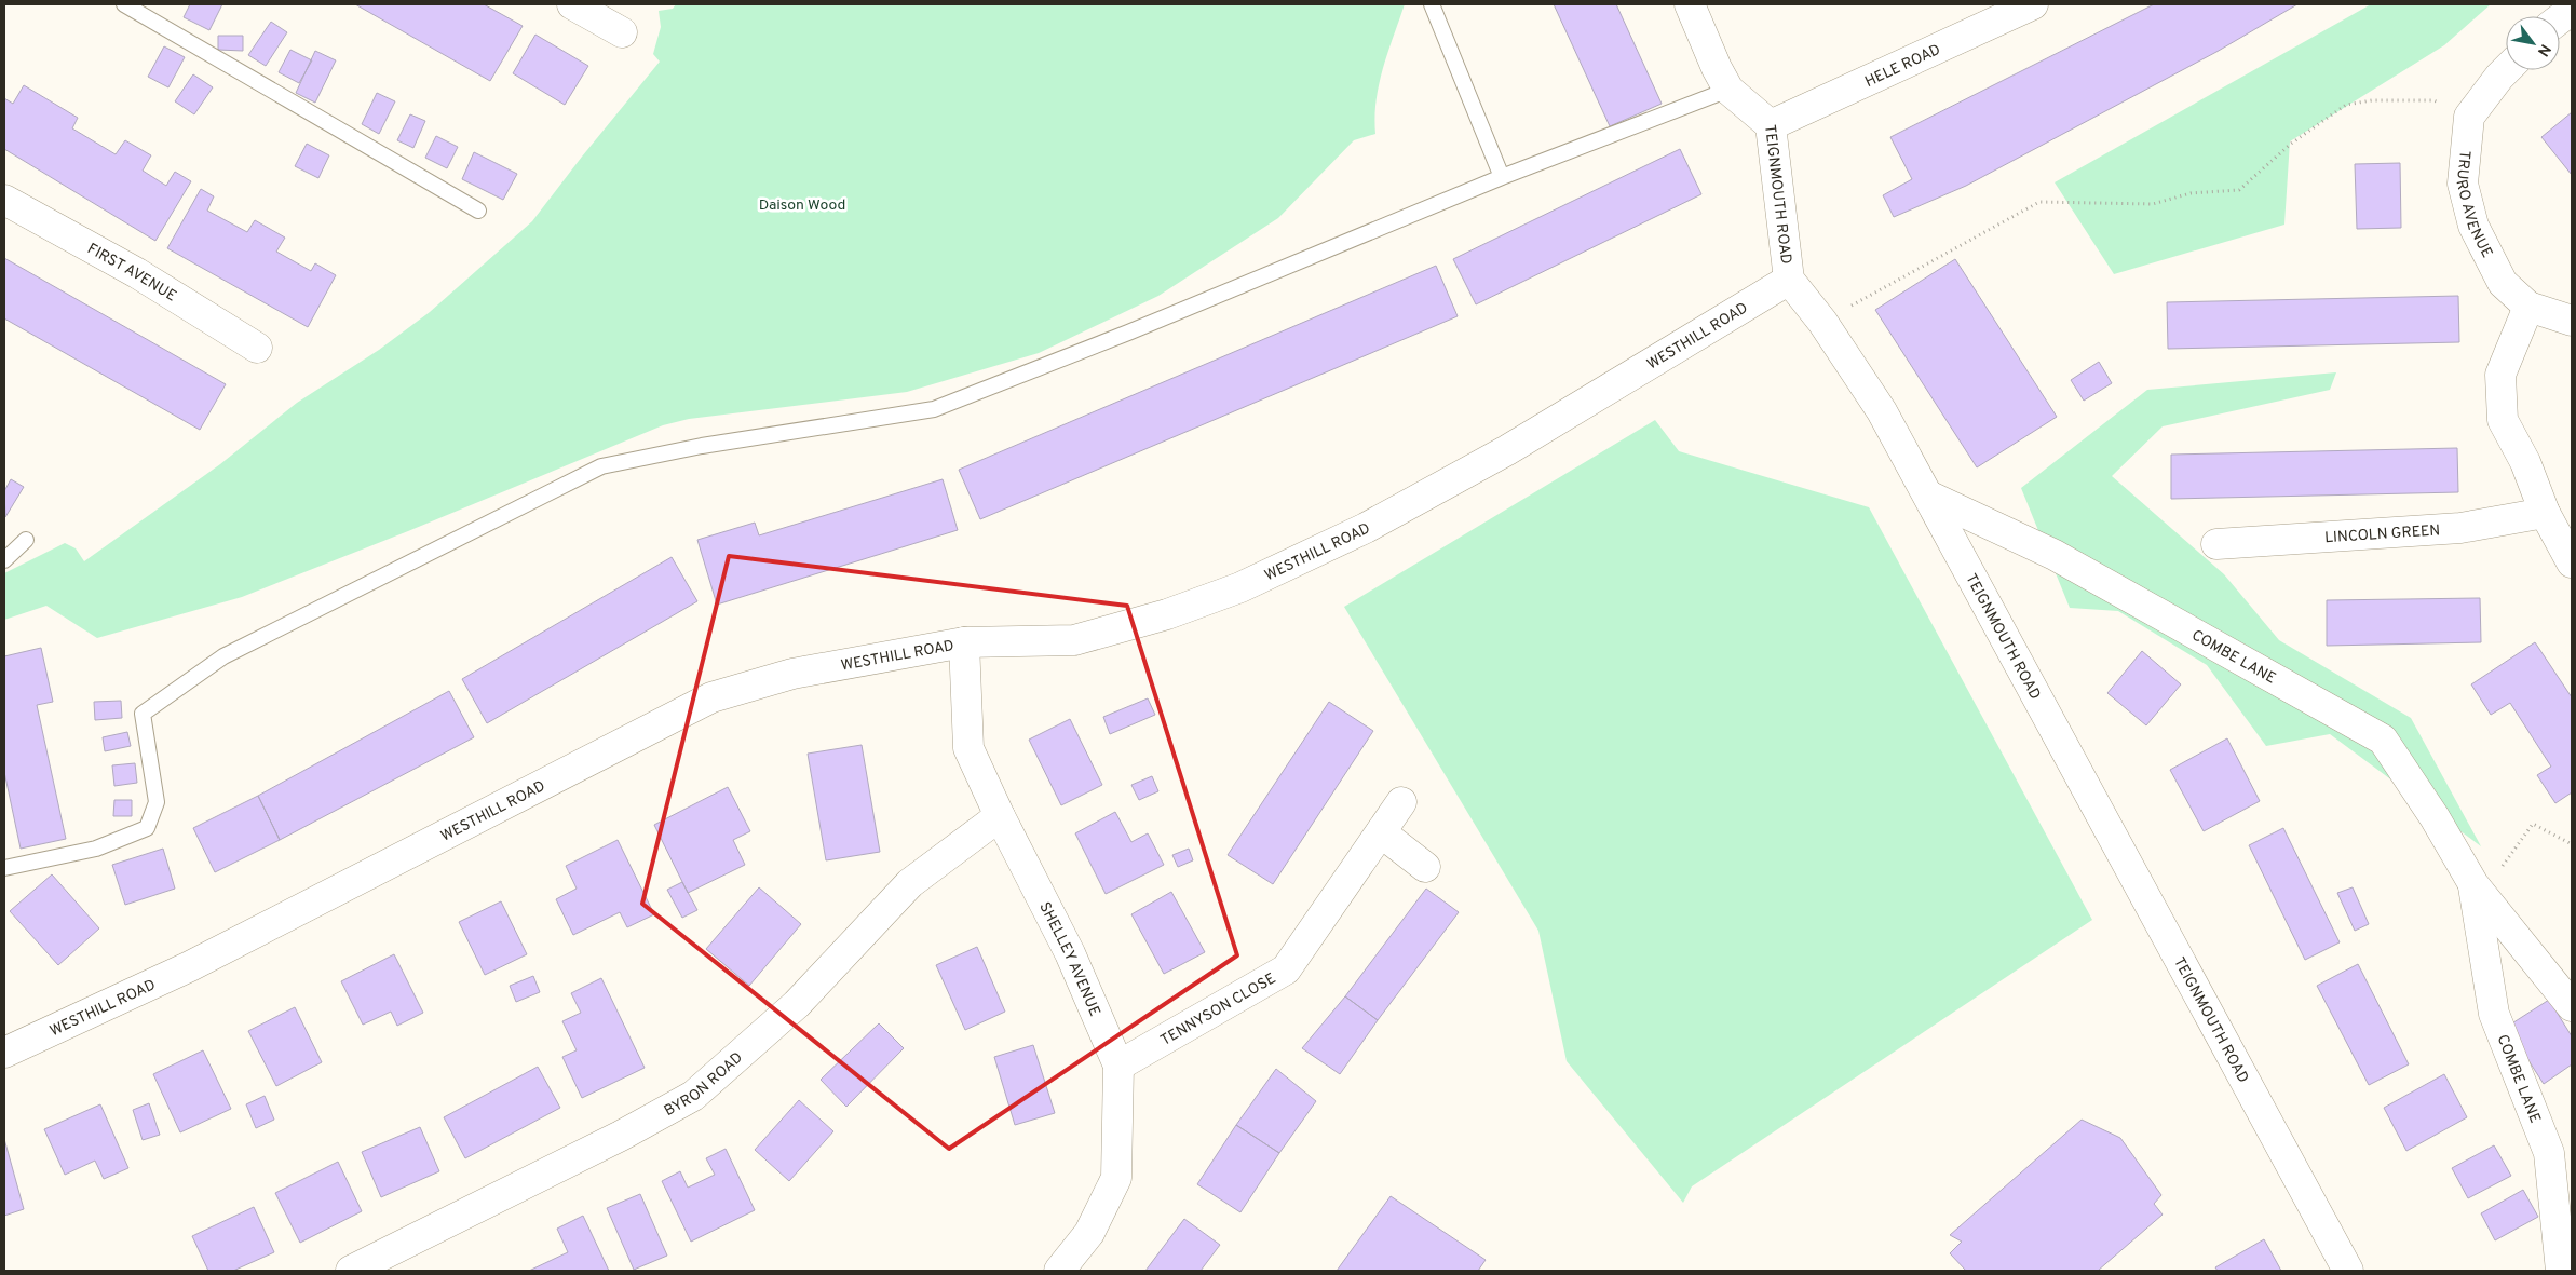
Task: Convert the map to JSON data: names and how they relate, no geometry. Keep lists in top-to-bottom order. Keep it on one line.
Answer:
{"streets":{"street":["HELE ROAD","TEIGNMOUTH ROAD","TRURO AVENUE","FIRST AVENUE","WESTHILL ROAD","LINCOLN GREEN","COMBE LANE","SHELLEY AVENUE","TENNYSON CLOSE","BYRON ROAD"]},"crossings":[["HELE ROAD","TEIGNMOUTH ROAD"],["TEIGNMOUTH ROAD","WESTHILL ROAD"],["TEIGNMOUTH ROAD","COMBE LANE"],["WESTHILL ROAD","SHELLEY AVENUE"],["SHELLEY AVENUE","TENNYSON CLOSE"],["SHELLEY AVENUE","BYRON ROAD"]],"parks":["Daison Wood"],"north":"bottom right"}
